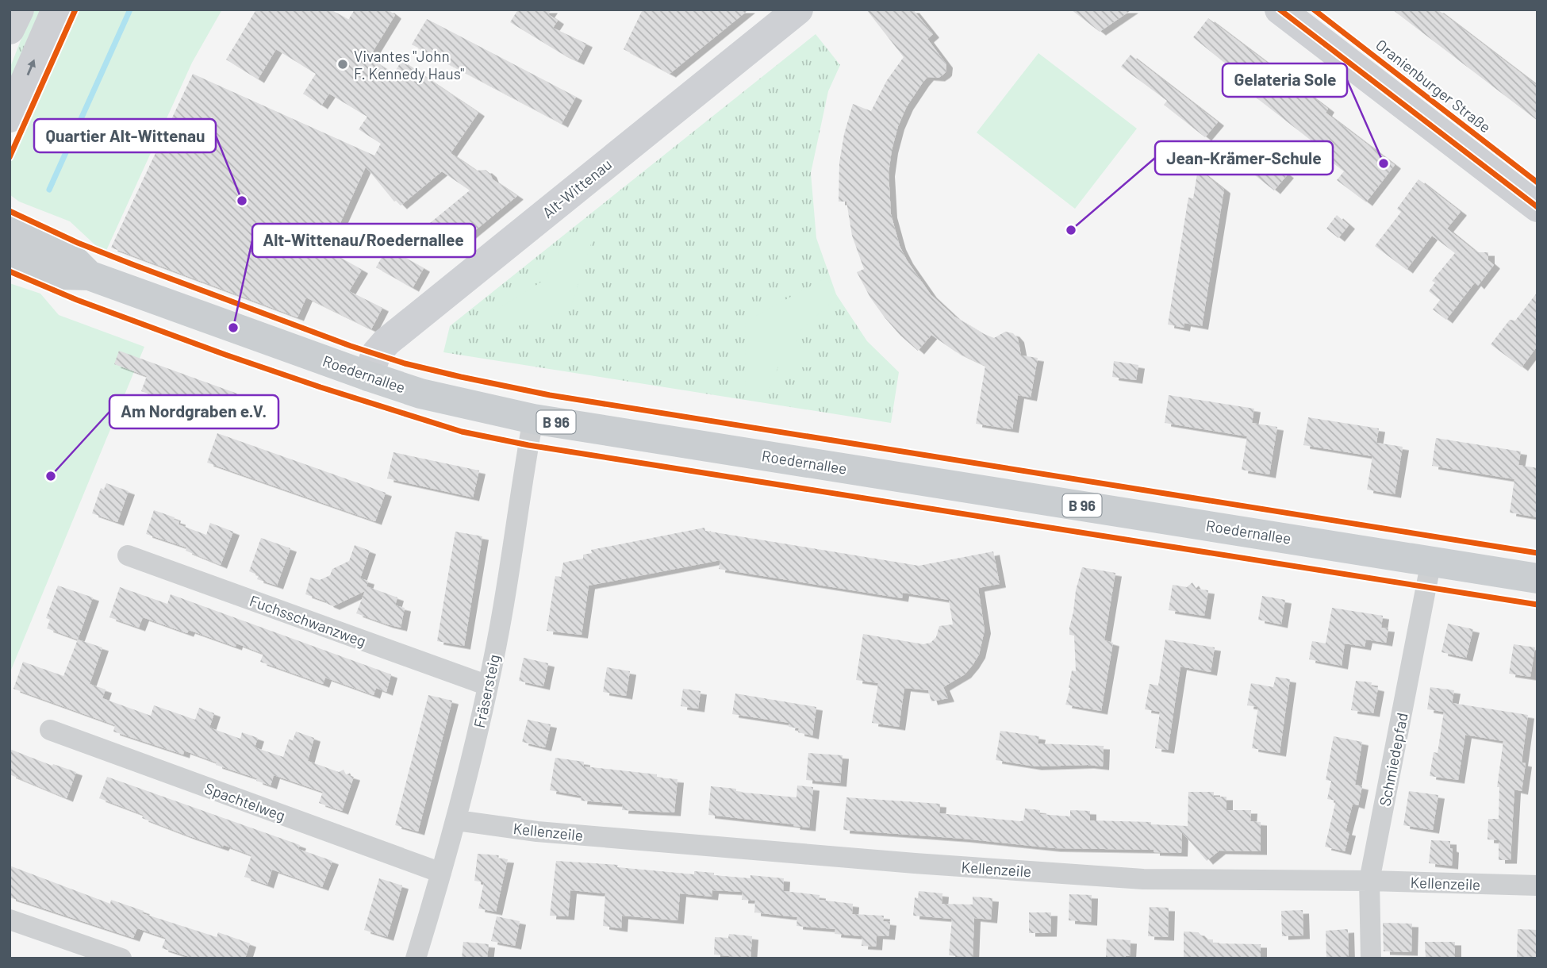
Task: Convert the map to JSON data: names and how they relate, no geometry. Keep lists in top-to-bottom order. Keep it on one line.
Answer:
{"streets":{"main road":["Oranienburger Straße","Alt-Wittenau","Roedernallee","B 96"],"street":["Fuchsschwanzweg","Fräsersteig","Schmiedepfad","Spachtelweg","Kellenzeile"]},"crossings":[["Alt-Wittenau","Roedernallee"],["Roedernallee","Fräsersteig"],["Roedernallee","Schmiedepfad"],["Fuchsschwanzweg","Fräsersteig"],["Fräsersteig","Spachtelweg"],["Fräsersteig","Kellenzeile"],["Schmiedepfad","Kellenzeile"]],"places":["Vivantes \"John F. Kennedy Haus\"","Gelateria Sole","Quartier Alt-Wittenau","Jean-Krämer-Schule","Alt-Wittenau/Roedernallee","Am Nordgraben e.V."]}
